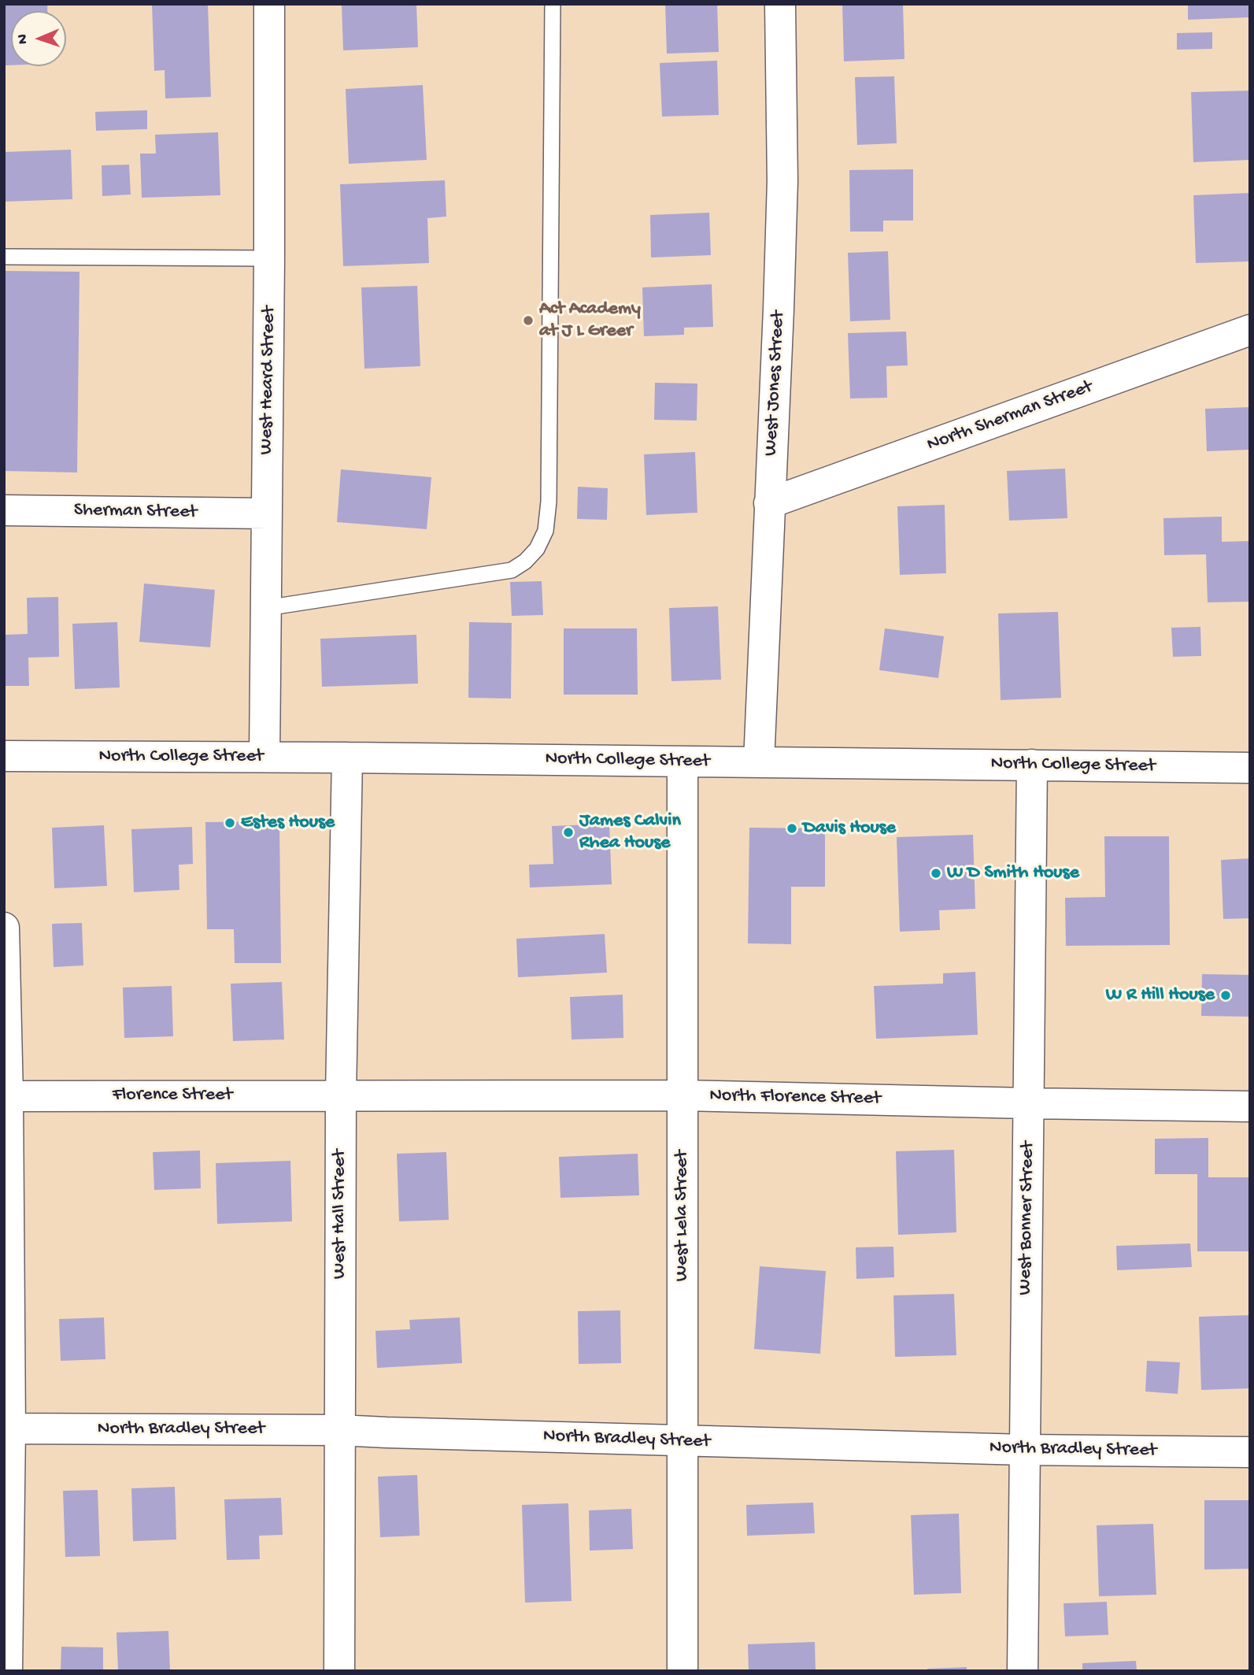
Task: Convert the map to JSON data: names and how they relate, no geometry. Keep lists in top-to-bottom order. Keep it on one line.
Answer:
{"streets":{"street":["West Heard Street","West Jones Street","North Sherman Street","Sherman Street","North College Street","Florence Street","North Florence Street","West Hall Street","West Lela Street","West Bonner Street","North Bradley Street"]},"crossings":[["West Heard Street","Sherman Street"],["West Heard Street","North College Street"],["West Jones Street","North Sherman Street"],["West Jones Street","North College Street"],["North College Street","West Hall Street"],["North College Street","West Lela Street"],["North College Street","West Bonner Street"],["Florence Street","North Florence Street"],["Florence Street","West Hall Street"],["North Florence Street","West Hall Street"],["North Florence Street","West Lela Street"],["North Florence Street","West Bonner Street"],["West Hall Street","North Bradley Street"],["West Lela Street","North Bradley Street"],["West Bonner Street","North Bradley Street"]],"places":["Act Academy at J L Greer","Estes House","Davis House","James Calvin Rhea House","W D Smith House","W R Hill House"],"north":"left"}
